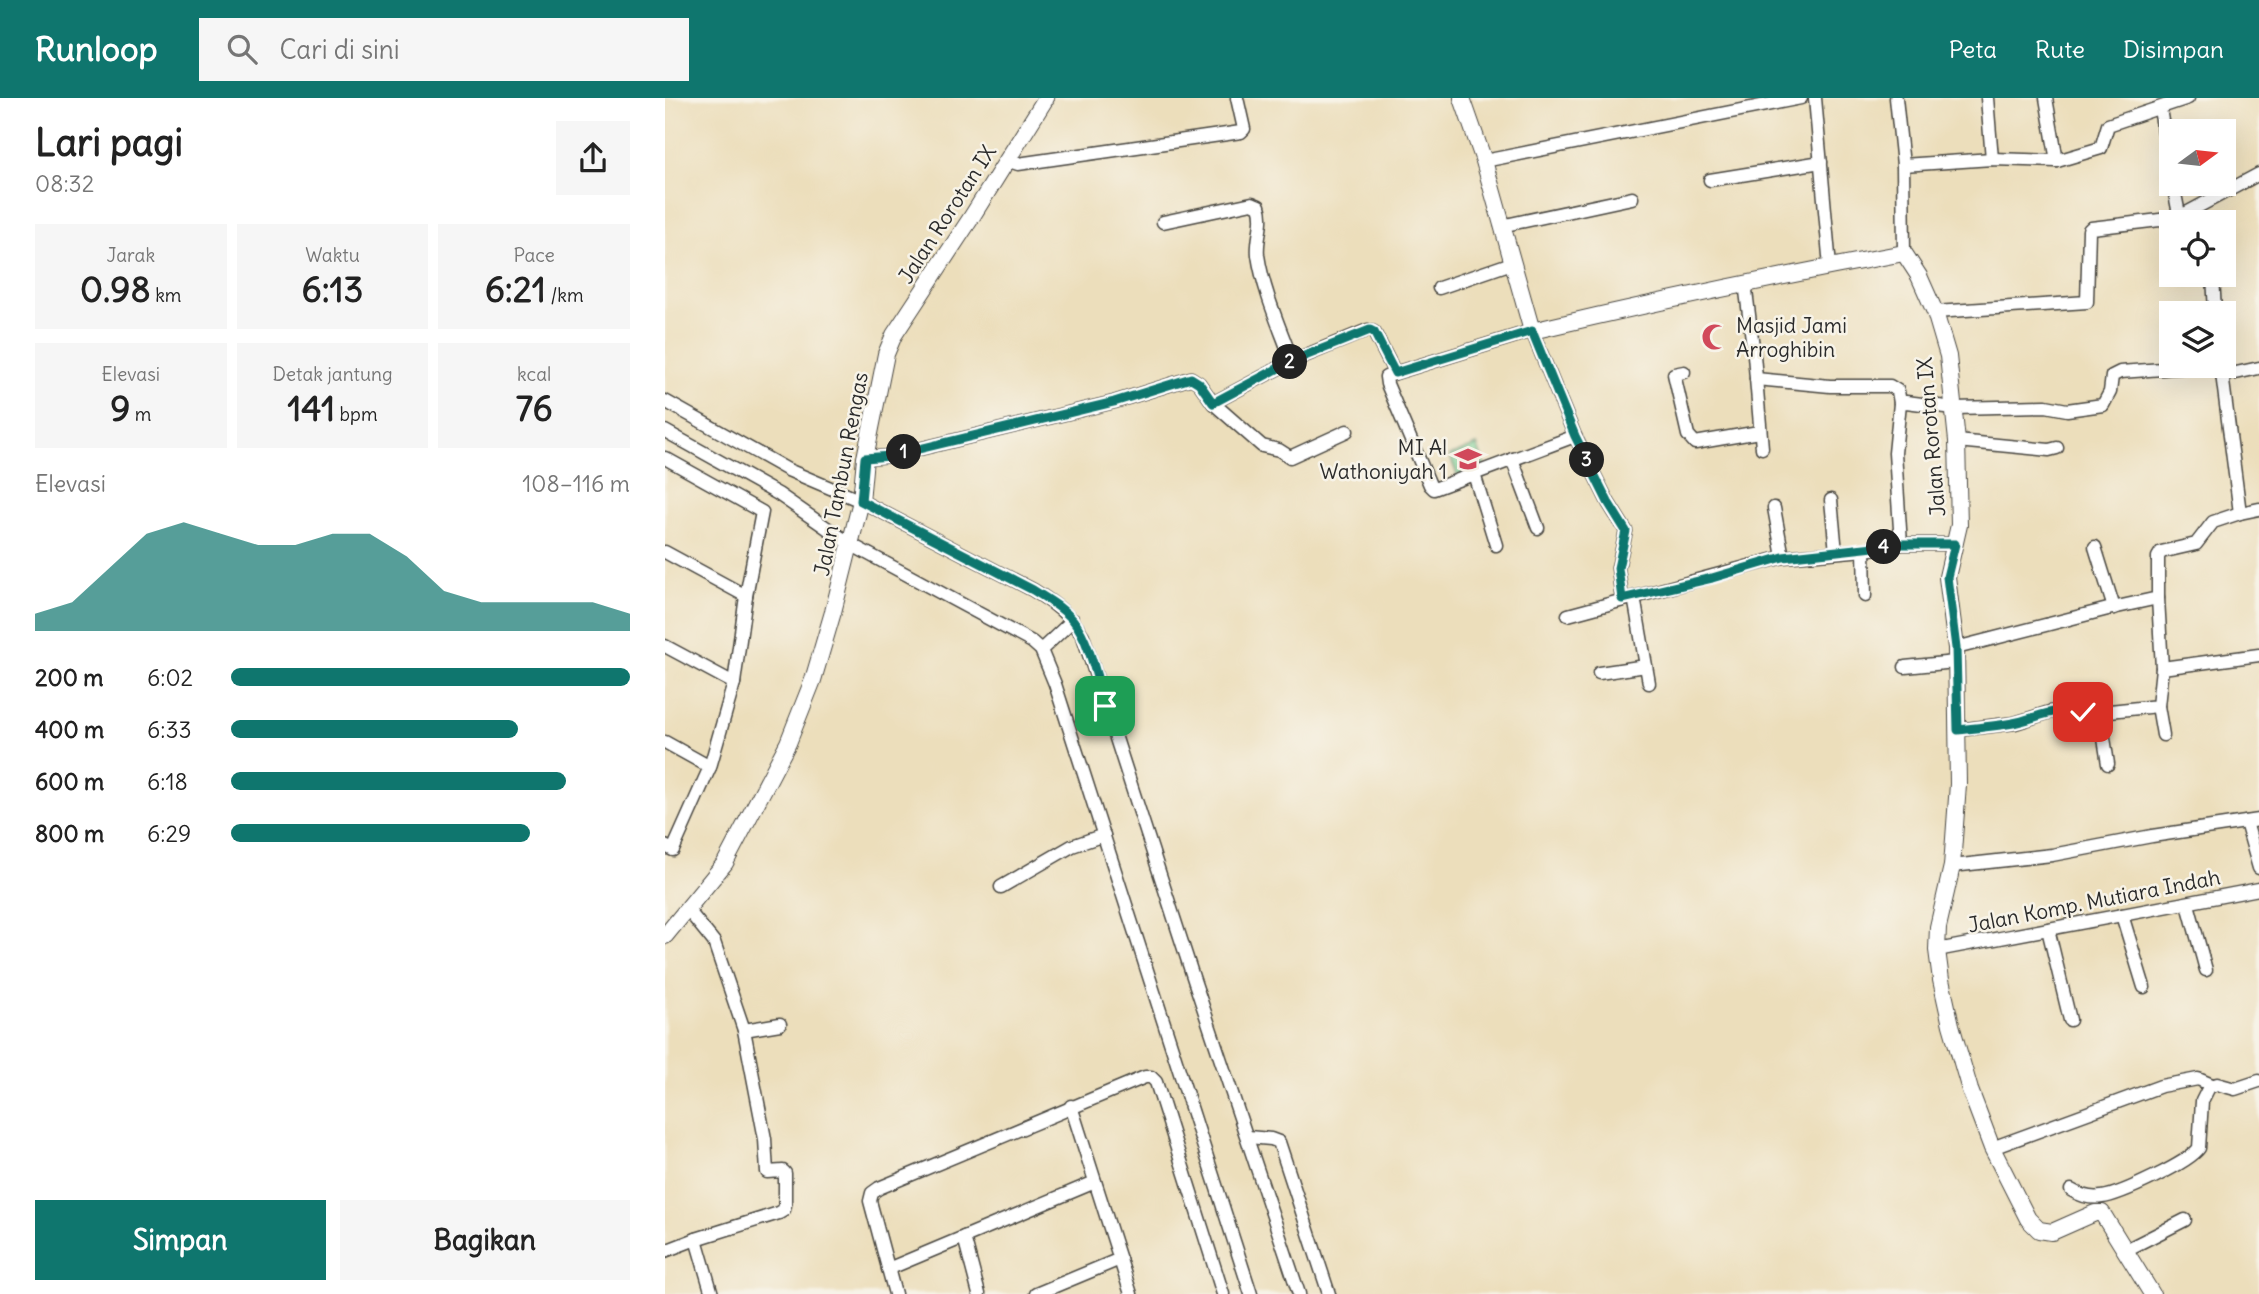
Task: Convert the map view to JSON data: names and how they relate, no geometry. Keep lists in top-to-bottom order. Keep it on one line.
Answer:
{"streets":{"street":["Jalan Rorotan IX","Jalan Tambun Rengas","Jalan Komp. Mutiara Indah"]},"crossings":[["Jalan Rorotan IX","Jalan Tambun Rengas"],["Jalan Rorotan IX","Jalan Komp. Mutiara Indah"]],"places":{"mosque":["Masjid Jami Arroghibin"],"school or university":["MI Al Wathoniyah 1"]},"north":"right","page":{"header":"Runloop","search":"Cari di sini","nav":["Peta","Rute","Disimpan"],"heading":["Lari pagi","08:32"],"stats":[["Jarak","0.98 km"],["Waktu","6:13"],["Pace","6:21 /km"],["Elevasi","9 m"],["Detak jantung","141 bpm"],["kcal","76"]],"pins":["2","1","3","4"],"chart":["Elevasi","108–116 m"],"list":[{"name":"200 m","note":"6:02"},{"name":"400 m","note":"6:33"},{"name":"600 m","note":"6:18"},{"name":"800 m","note":"6:29"}],"buttons":["Simpan","Bagikan"]}}
